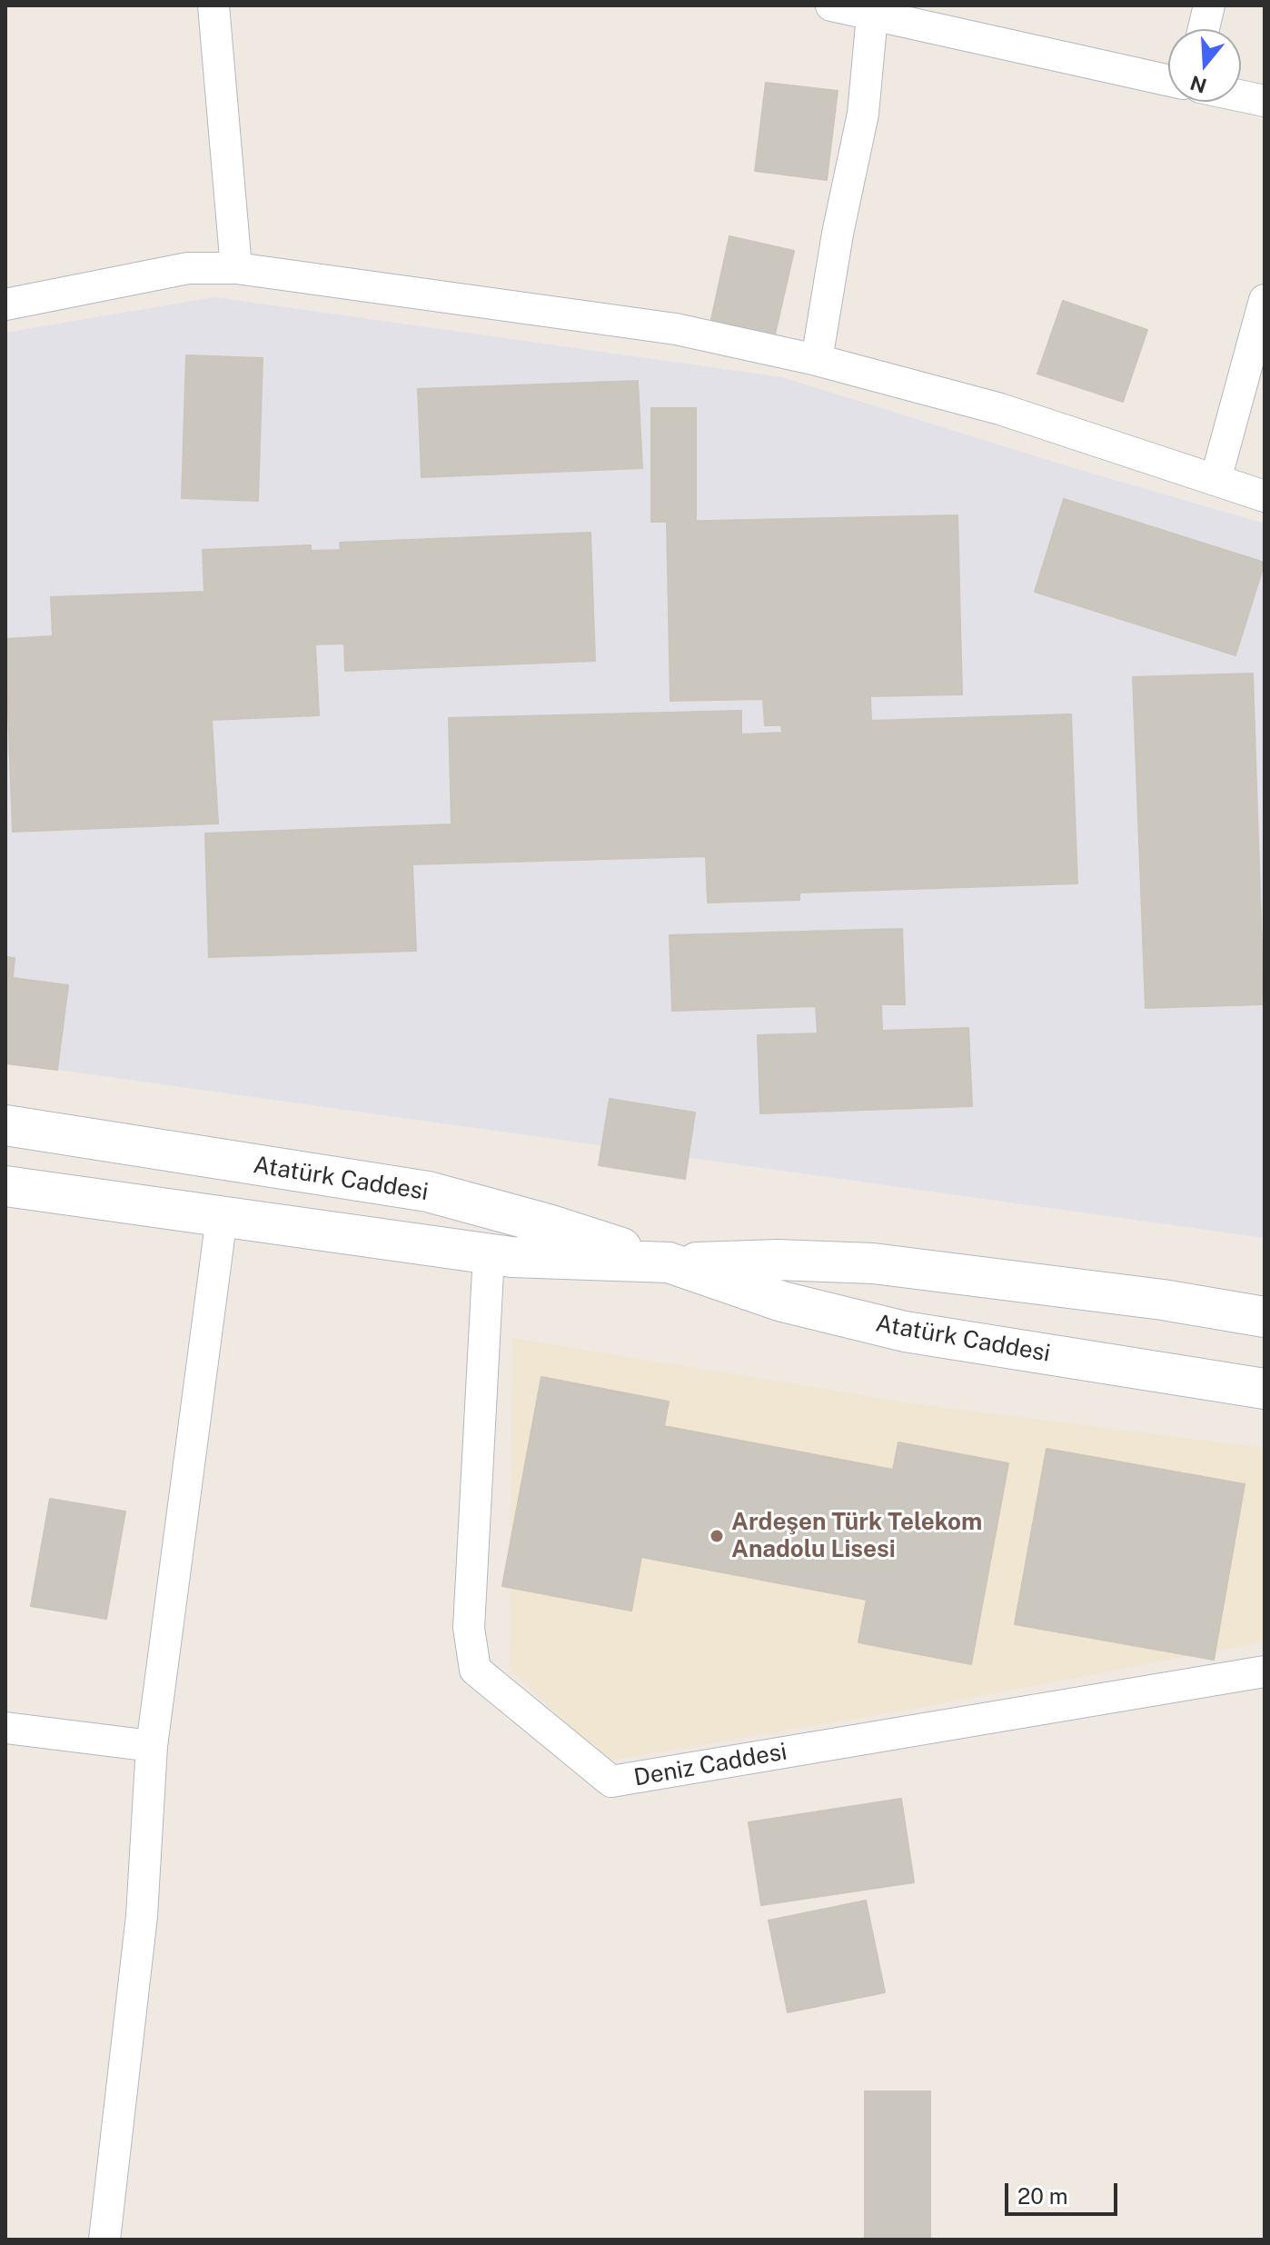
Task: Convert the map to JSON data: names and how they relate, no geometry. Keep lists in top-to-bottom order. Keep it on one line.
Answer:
{"streets":{"main road":["Atatürk Caddesi"],"street":["Deniz Caddesi"]},"crossings":[["Atatürk Caddesi","Deniz Caddesi"]],"places":["Ardeşen Türk Telekom Anadolu Lisesi"],"scale_bar":"20 m","north":"bottom"}
